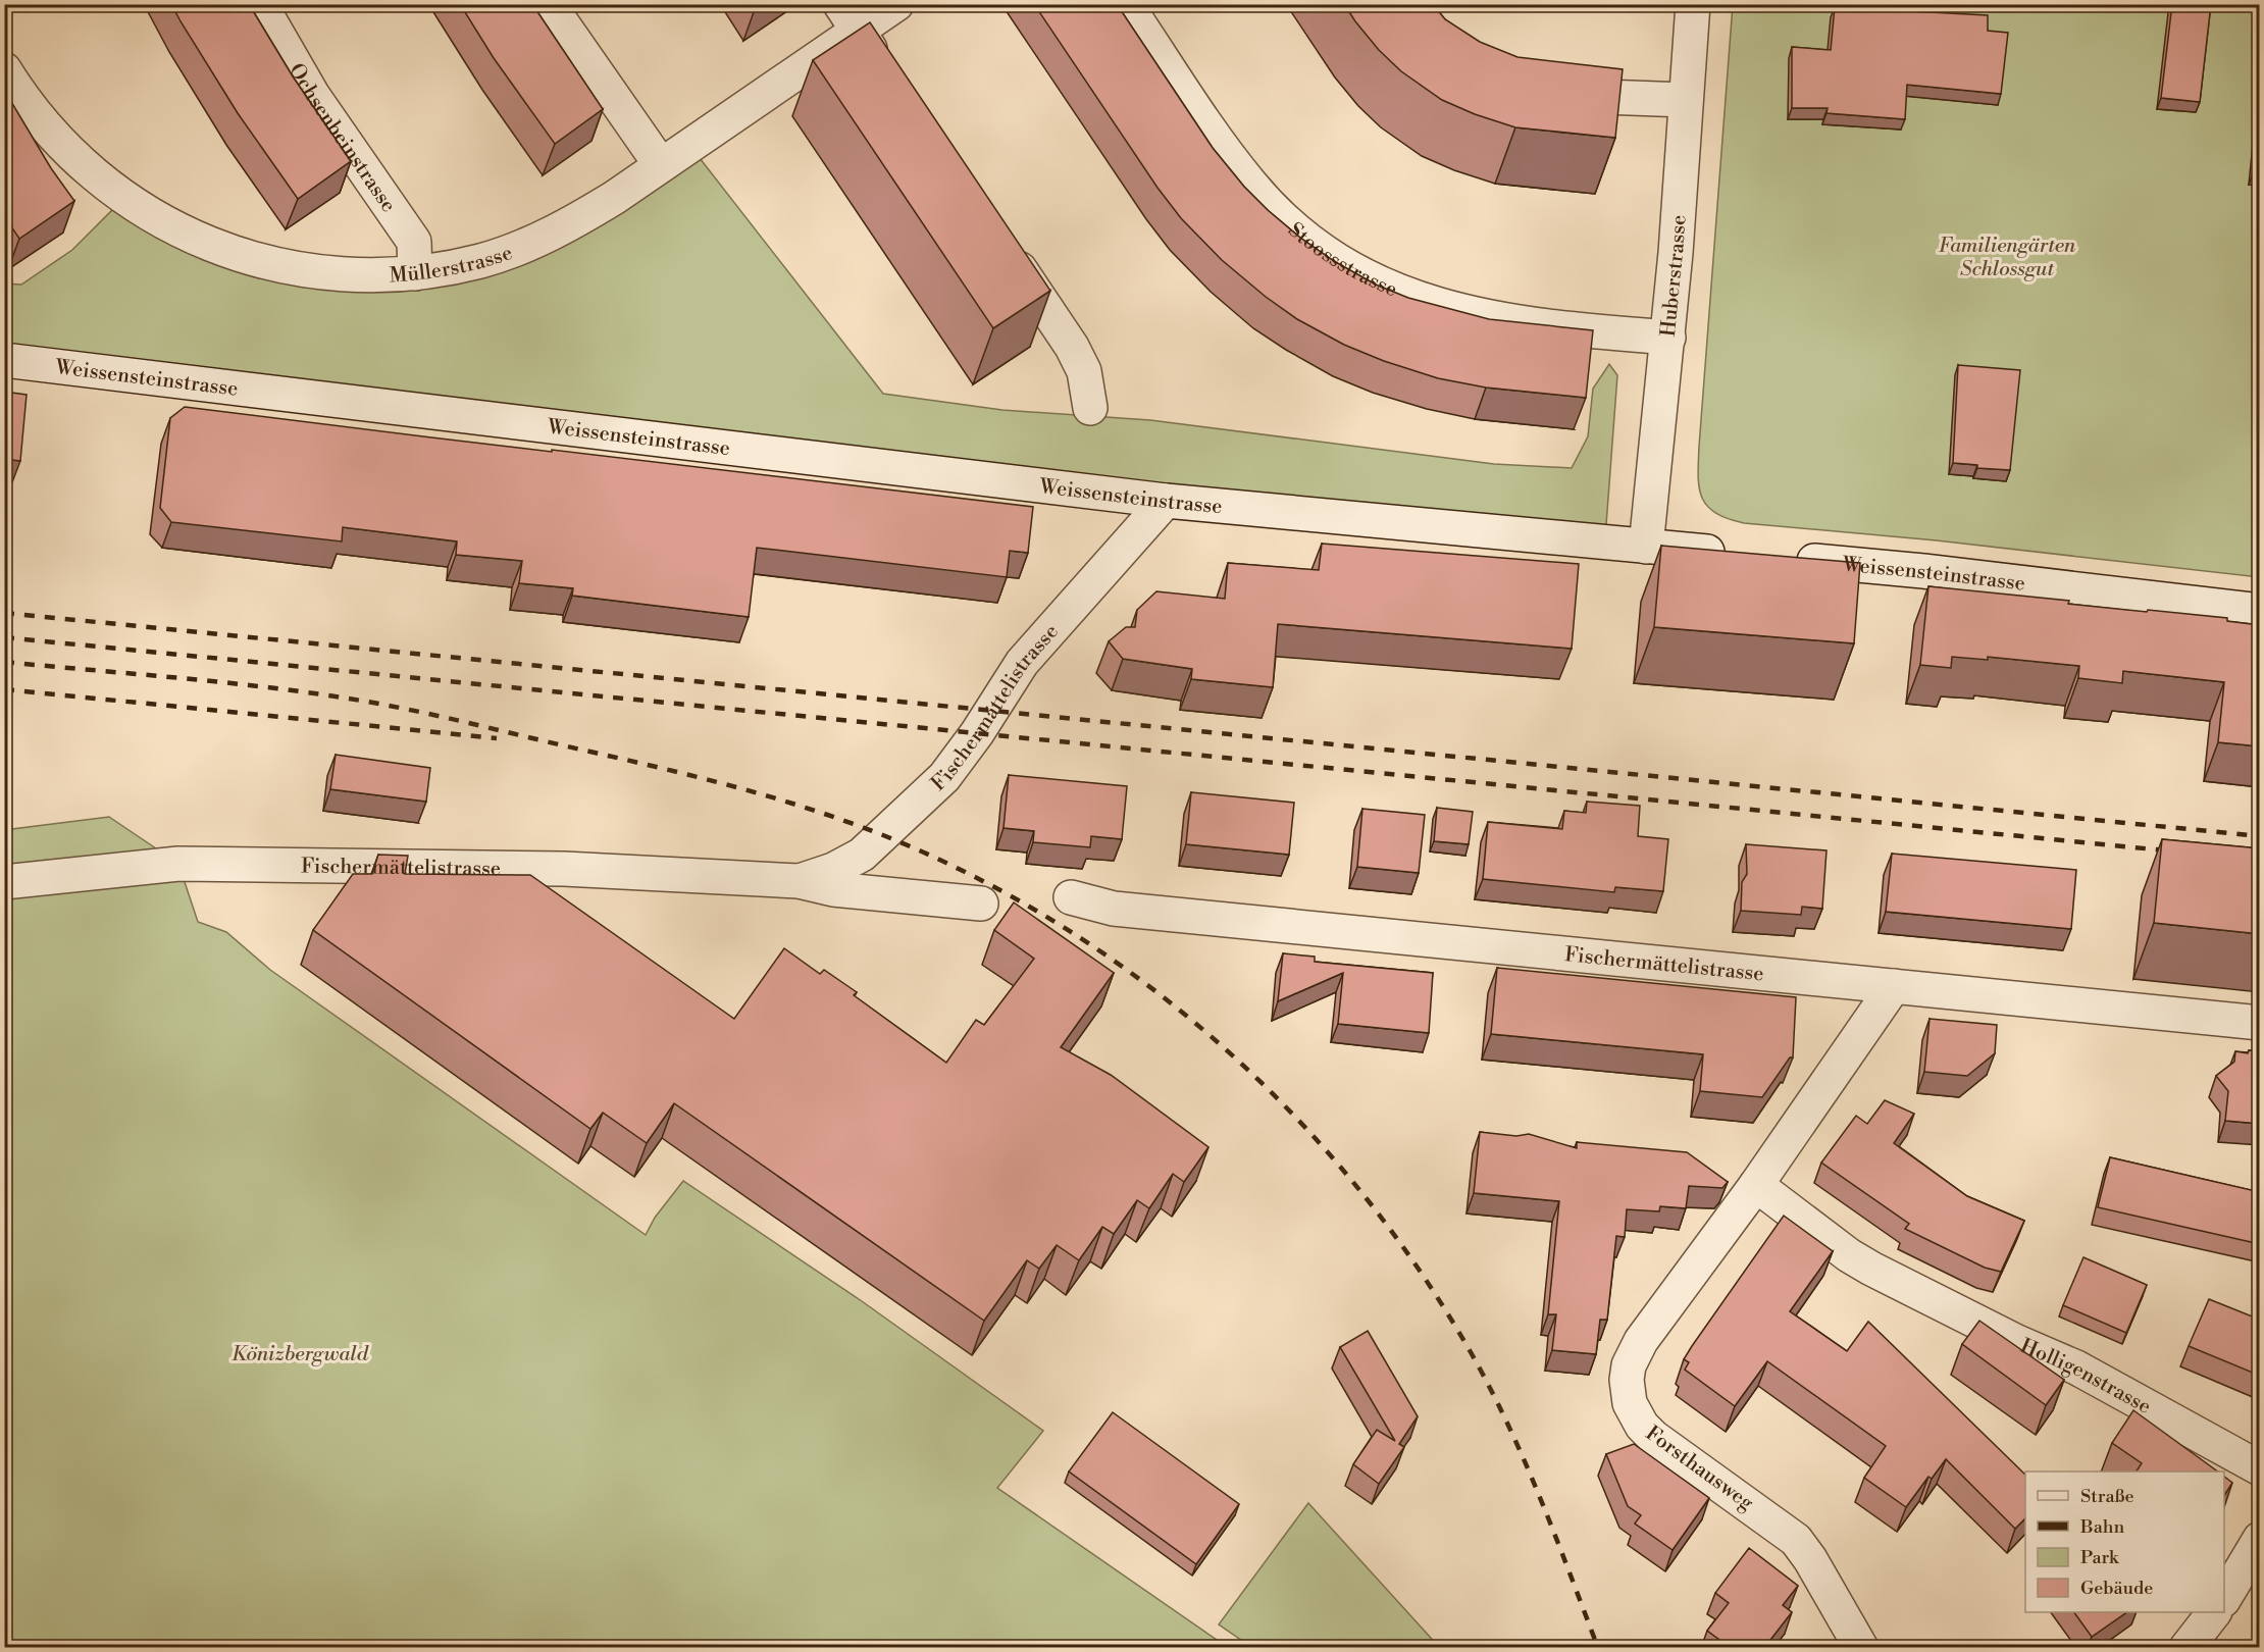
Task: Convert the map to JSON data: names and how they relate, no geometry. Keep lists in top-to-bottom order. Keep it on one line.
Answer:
{"streets":{"street":["Ochsenbeinstrasse","Stoossstrasse","Müllerstrasse","Huberstrasse","Weissensteinstrasse","Fischermättelistrasse","Holligenstrasse","Forsthausweg"]},"crossings":[["Ochsenbeinstrasse","Müllerstrasse"],["Stoossstrasse","Huberstrasse"],["Huberstrasse","Weissensteinstrasse"],["Weissensteinstrasse","Fischermättelistrasse"],["Fischermättelistrasse","Forsthausweg"],["Holligenstrasse","Forsthausweg"]],"parks":["Familiengärten Schlossgut","Könizbergwald"],"legend":["Straße","Bahn","Park","Gebäude"]}
